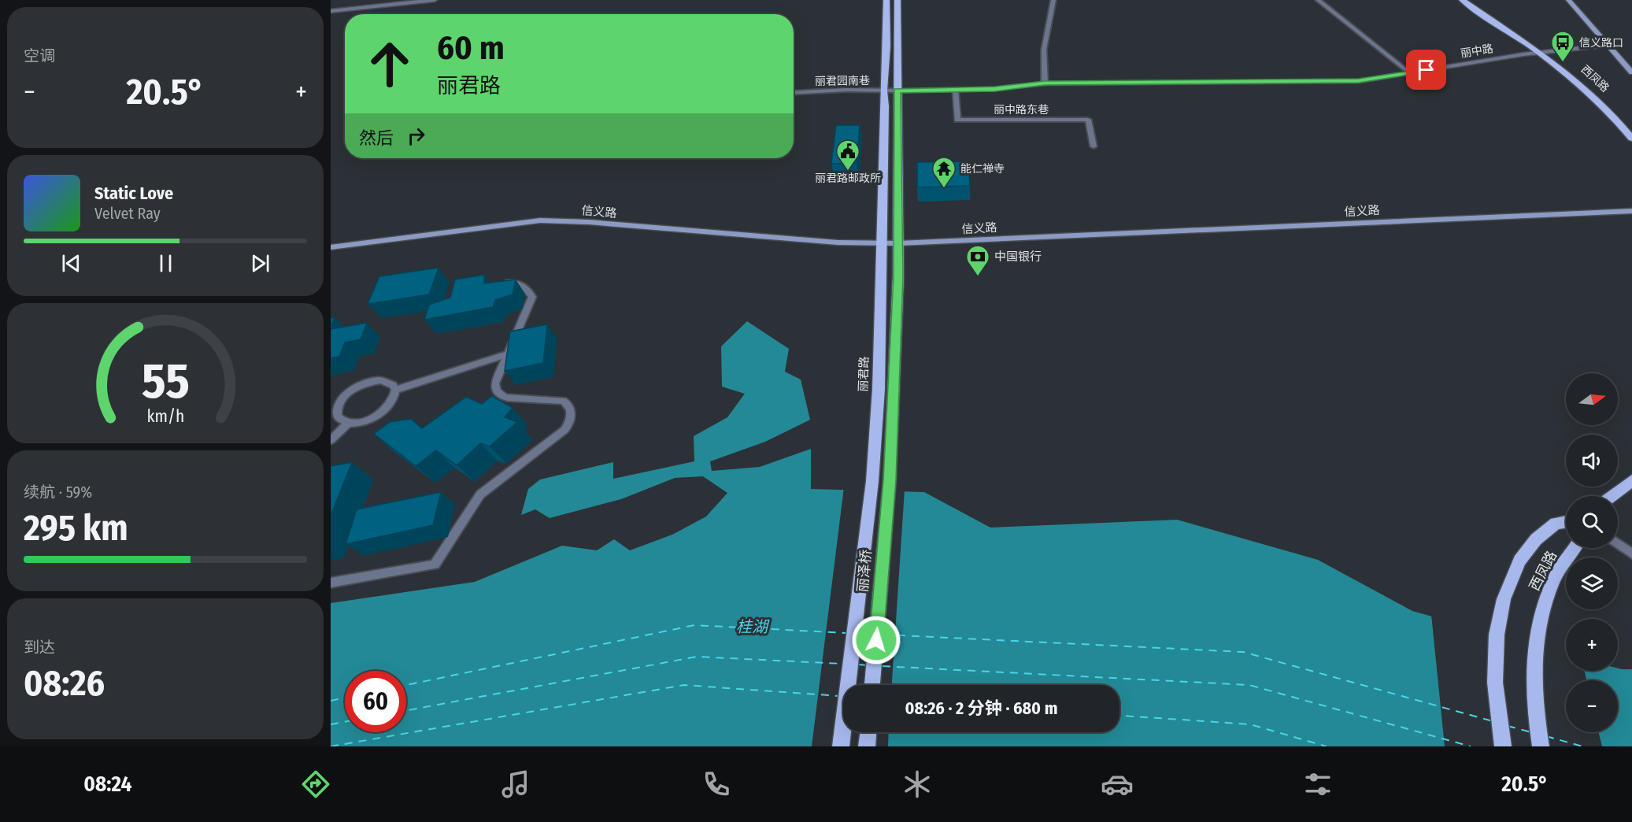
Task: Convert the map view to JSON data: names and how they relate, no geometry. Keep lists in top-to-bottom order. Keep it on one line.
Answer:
{"streets":{"main road":["西凤路","丽君路","丽泽桥"],"street":["丽中路","信义路"],"lane":["丽君园南巷","丽中路东巷"]},"crossings":[["丽中路","西凤路"],["丽中路","丽君园南巷"],["丽中路","丽中路东巷"],["丽君园南巷","丽君路"],["信义路","丽君路"],["信义路","丽泽桥"]],"water":["桂湖"],"places":{"bus stop":["信义路口"],"public building":["丽君路邮政所"],"temple":["能仁禅寺"],"bank":["中国银行"]},"north":"right","page":{"tile":["空调",["续航 · 59%","295 km"],["到达","08:26"]],"turn":["60 m","丽君路"],"heat":["−","20.5°","+"],"then":"然后","song":["Static Love","Velvet Ray"],"map_buttons":["+","−"],"limit":"60","trip":"08:26 · 2 分钟 · 680 m","tabs":["08:24","20.5°"],"gauge":["55","km/h"]}}
